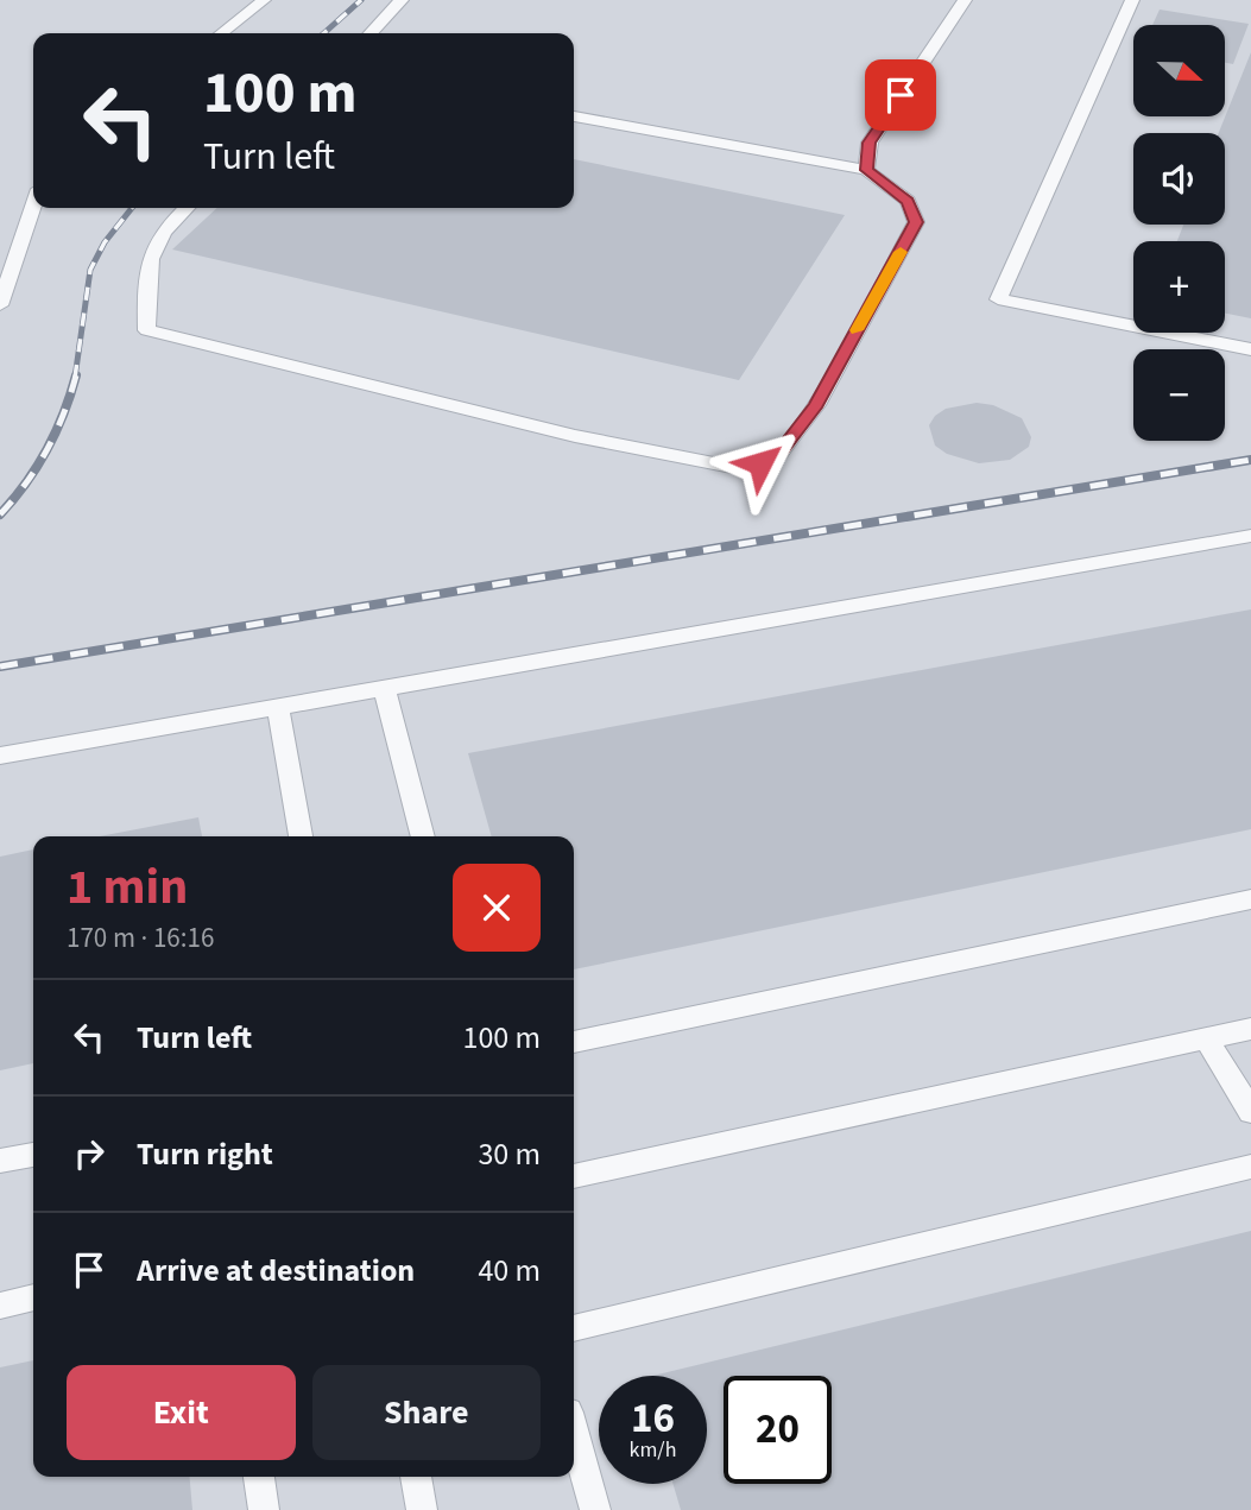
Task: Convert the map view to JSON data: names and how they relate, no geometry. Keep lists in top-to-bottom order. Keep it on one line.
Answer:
{"north":"right","page":{"map_buttons":["+","−"],"turn":["100 m","Turn left"],"heading":["1 min","170 m · 16:16"],"list":[{"name":"Turn left","value":"100 m"},{"name":"Turn right","value":"30 m"},{"name":"Arrive at destination","value":"40 m"}],"buttons":["Exit","Share"],"speed":"16 km/h","limit":"20"}}
